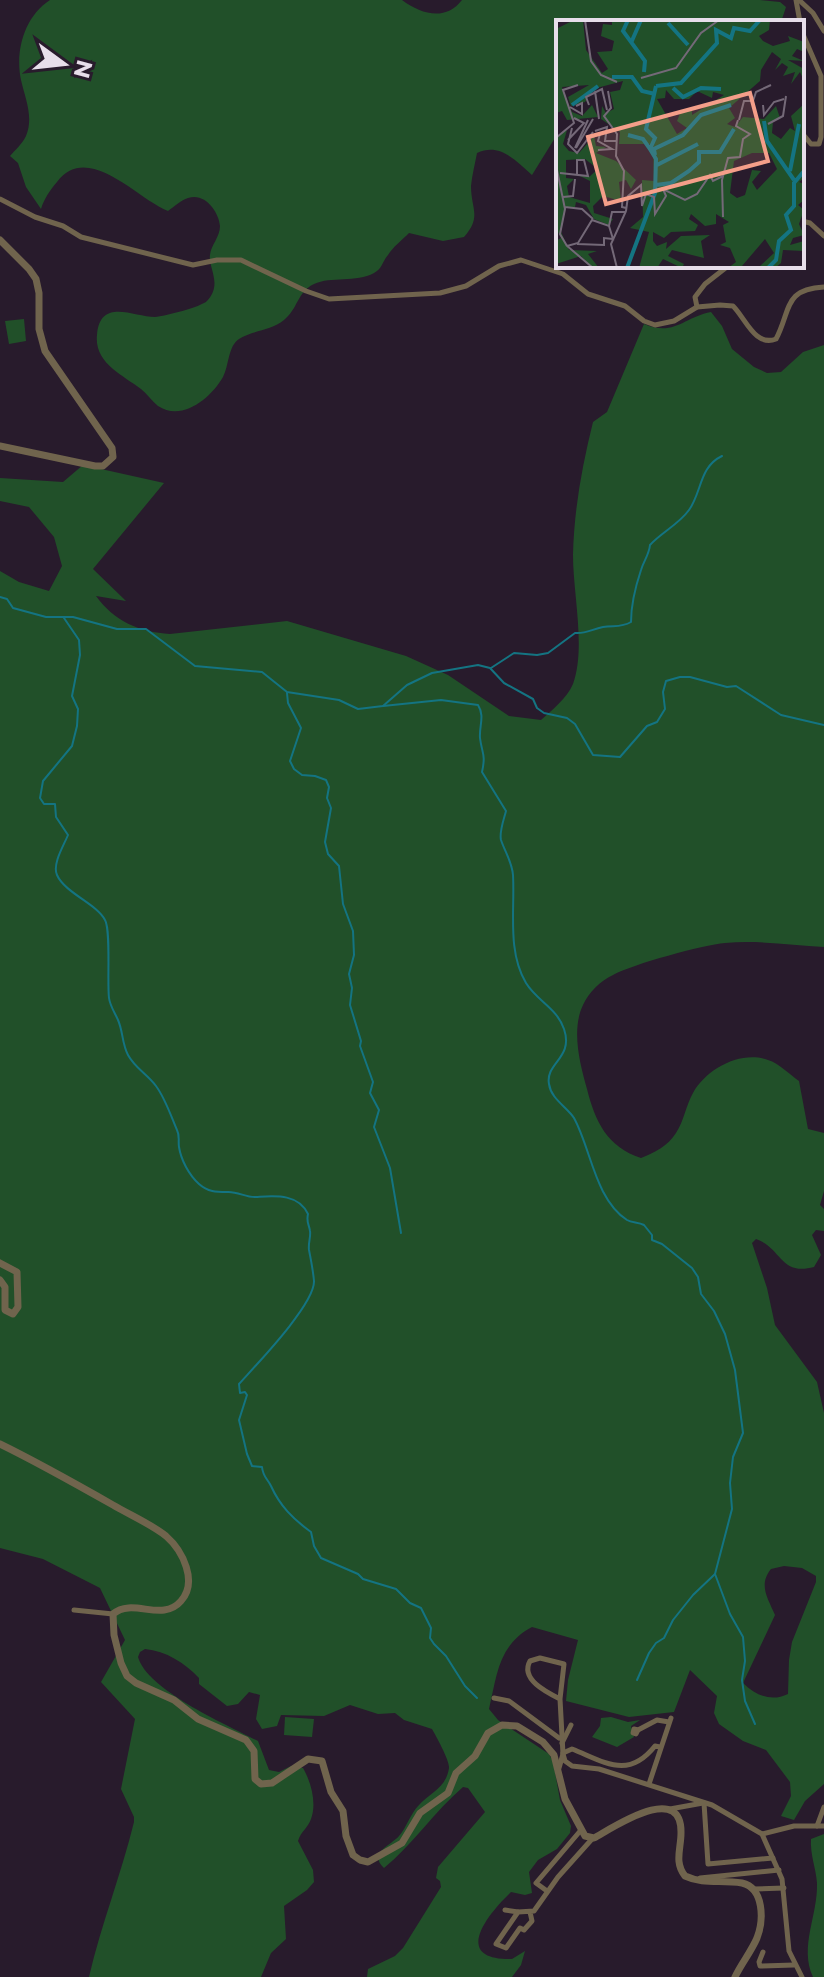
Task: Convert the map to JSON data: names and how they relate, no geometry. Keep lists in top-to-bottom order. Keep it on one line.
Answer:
{"north":"right"}
